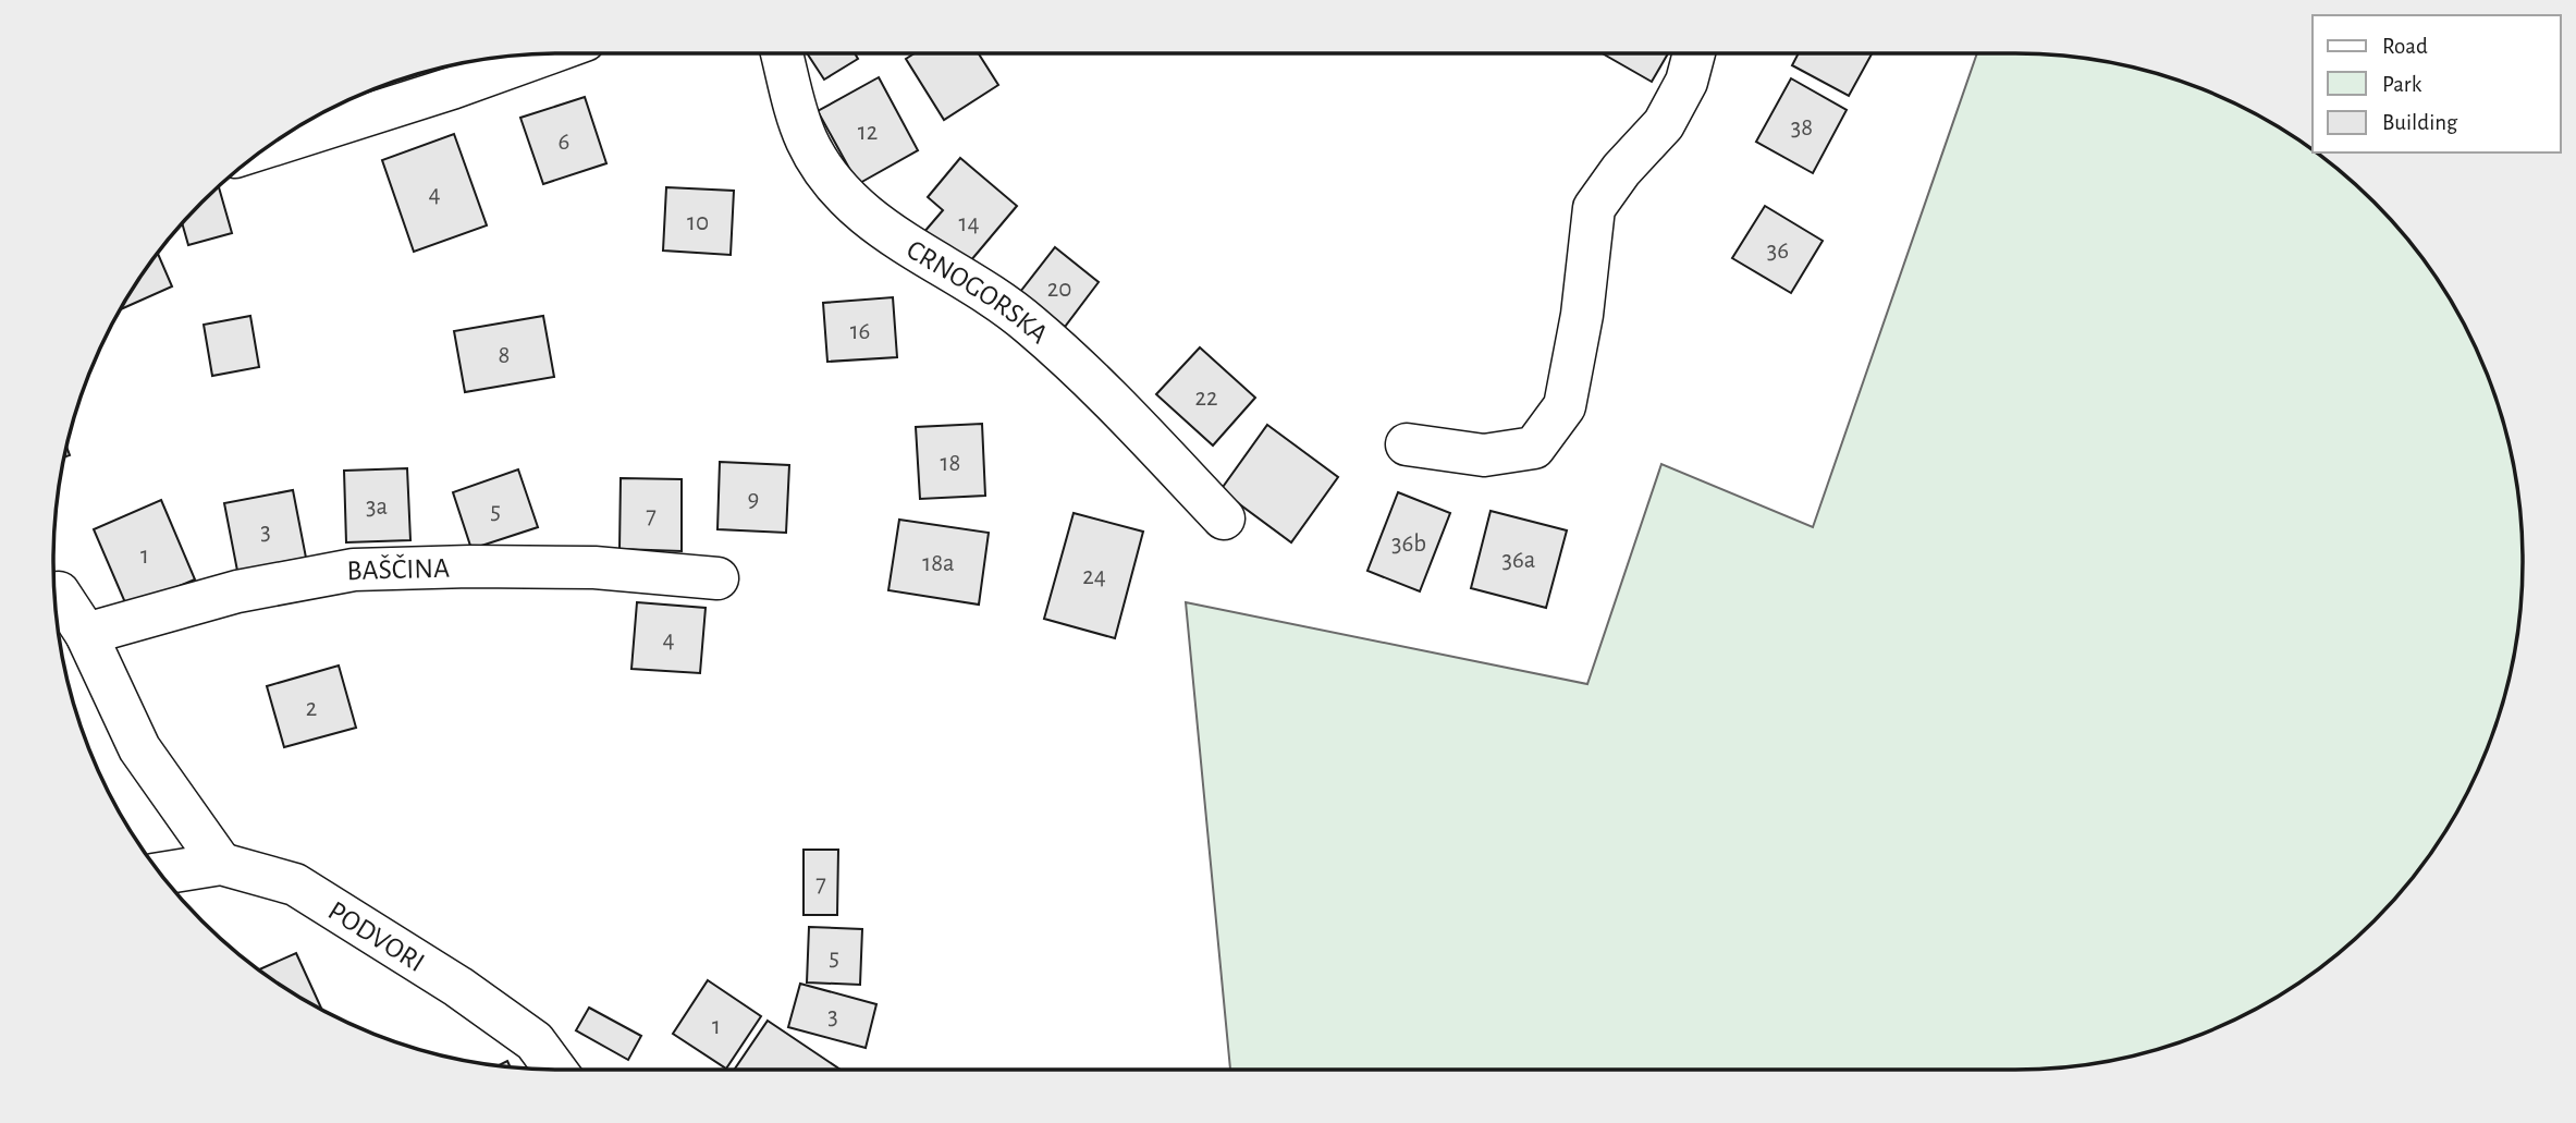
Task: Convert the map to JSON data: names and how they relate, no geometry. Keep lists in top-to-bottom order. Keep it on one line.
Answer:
{"streets":{"street":["CRNOGORSKA","BAŠČINA","PODVORI"]},"house_numbers":["38","12","6","4","10","14","36","20","16","8","22","18","9","3a","5","7","3","36b","1","36a","18a","24","4","2","7","5","3","1"],"legend":["Road","Park","Building"]}
